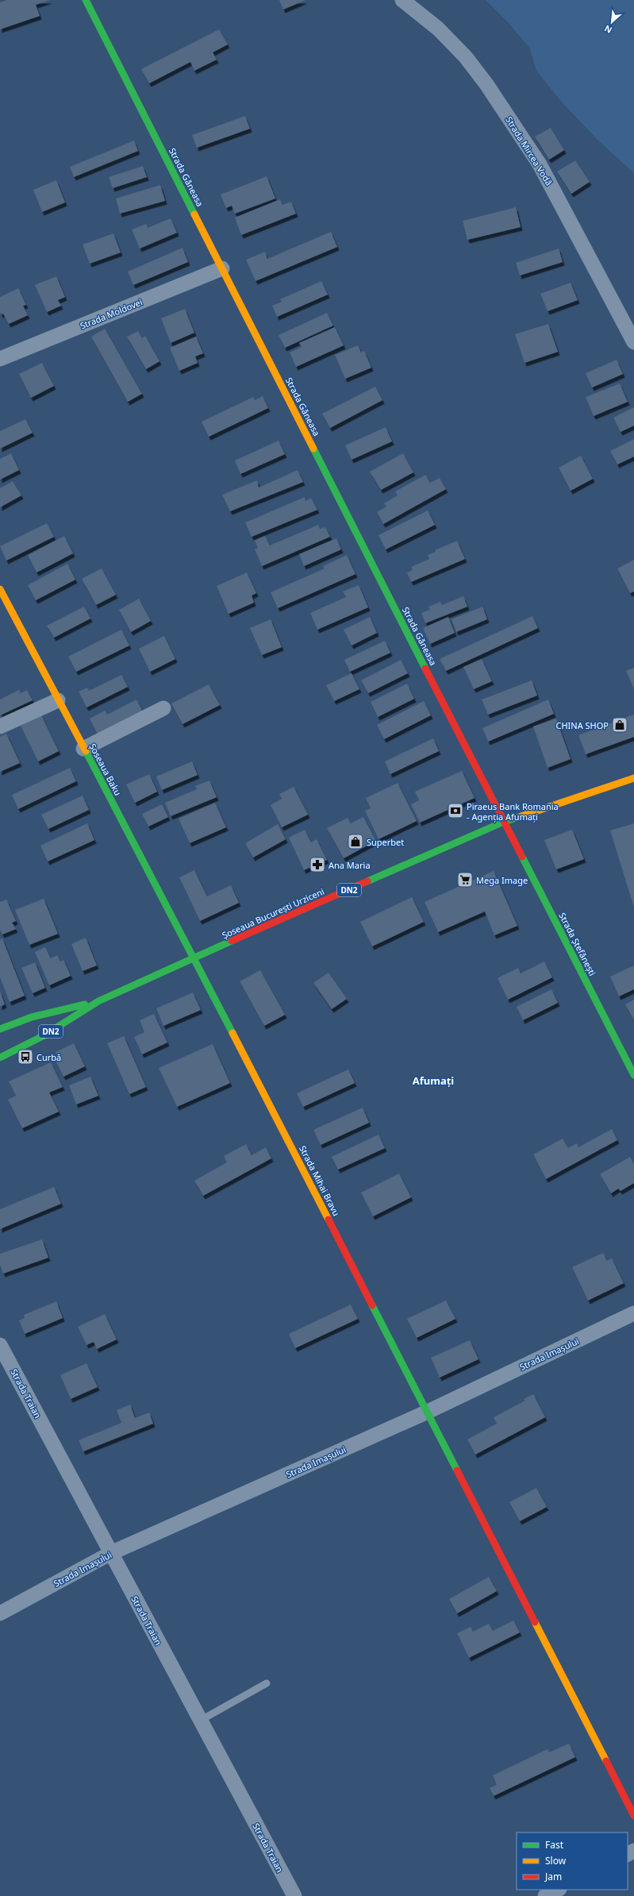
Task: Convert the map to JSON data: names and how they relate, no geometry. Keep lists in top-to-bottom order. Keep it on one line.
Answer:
{"streets":{"main road":["Strada Găneasa","Șoseaua Baku","DN2","Șoseaua București Urziceni","Strada Ștefănești","Strada Mihai Bravu"],"street":["Strada Mircea Vodă","Strada Moldovei","Strada Imașului","Strada Traian"]},"crossings":[["Strada Găneasa","Strada Moldovei"],["Strada Găneasa","Șoseaua București Urziceni"],["Strada Găneasa","Strada Ștefănești"],["Șoseaua Baku","Șoseaua București Urziceni"],["Șoseaua Baku","Strada Mihai Bravu"],["Șoseaua București Urziceni","Strada Ștefănești"],["Șoseaua București Urziceni","Strada Mihai Bravu"],["Strada Mihai Bravu","Strada Imașului"],["Strada Imașului","Strada Traian"]],"districts":["Afumați"],"places":{"shop":["CHINA SHOP","Superbet"],"bank":["Piraeus Bank Romania - Agenția Afumați"],"pharmacy":["Ana Maria"],"supermarket":["Mega Image"],"bus stop":["Curbă"]},"legend":["Fast","Slow","Jam"],"north":"bottom left"}
